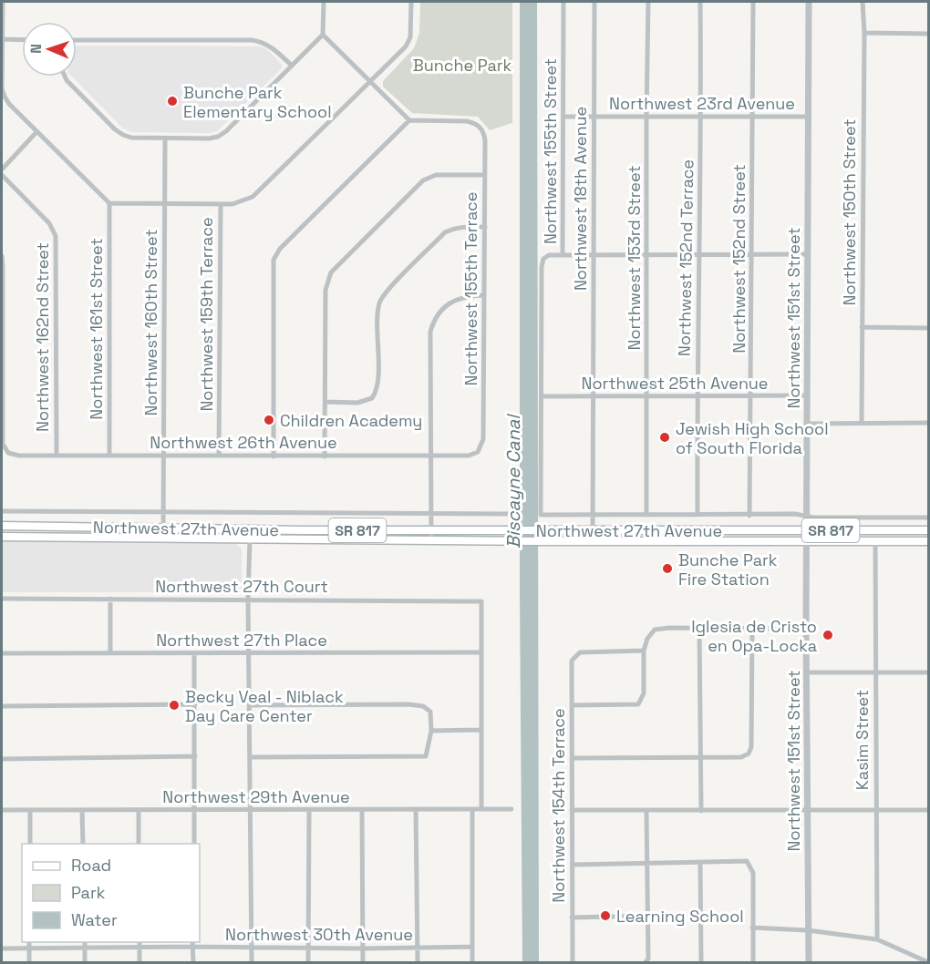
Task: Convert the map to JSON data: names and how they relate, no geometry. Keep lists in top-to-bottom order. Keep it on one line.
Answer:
{"streets":{"main road":["Northwest 27th Avenue","SR 817"],"street":["Northwest 23rd Avenue","Northwest 155th Street","Northwest 18th Avenue","Northwest 150th Street","Northwest 153rd Street","Northwest 152nd Terrace","Northwest 152nd Street","Northwest 155th Terrace","Northwest 159th Terrace","Northwest 151st Street","Northwest 160th Street","Northwest 161st Street","Northwest 162nd Street","Northwest 25th Avenue","Northwest 26th Avenue","Northwest 27th Court","Northwest 27th Place","Kasim Street","Northwest 29th Avenue","Northwest 154th Terrace","Northwest 30th Avenue"]},"crossings":[["Northwest 23rd Avenue","Northwest 155th Street"],["Northwest 23rd Avenue","Northwest 18th Avenue"],["Northwest 23rd Avenue","Northwest 153rd Street"],["Northwest 23rd Avenue","Northwest 152nd Terrace"],["Northwest 23rd Avenue","Northwest 152nd Street"],["Northwest 23rd Avenue","Northwest 151st Street"],["Northwest 155th Street","Northwest 25th Avenue"],["Northwest 155th Street","Northwest 27th Avenue"],["Northwest 18th Avenue","Northwest 25th Avenue"],["Northwest 18th Avenue","Northwest 27th Avenue"],["Northwest 153rd Street","Northwest 25th Avenue"],["Northwest 153rd Street","Northwest 27th Avenue"],["Northwest 152nd Terrace","Northwest 25th Avenue"],["Northwest 152nd Terrace","Northwest 27th Avenue"],["Northwest 152nd Street","Northwest 25th Avenue"],["Northwest 152nd Street","Northwest 27th Avenue"],["Northwest 155th Terrace","Northwest 26th Avenue"],["Northwest 159th Terrace","Northwest 26th Avenue"],["Northwest 151st Street","Northwest 25th Avenue"],["Northwest 151st Street","Northwest 27th Avenue"],["Northwest 160th Street","Northwest 26th Avenue"],["Northwest 160th Street","Northwest 27th Avenue"],["Northwest 161st Street","Northwest 26th Avenue"],["Northwest 162nd Street","Northwest 26th Avenue"],["Northwest 27th Avenue","Kasim Street"],["Northwest 27th Court","Northwest 27th Place"]],"water":["Biscayne Canal"],"parks":["Bunche Park"],"places":["Bunche Park Elementary School","Children Academy","Jewish High School of South Florida","Bunche Park Fire Station","Iglesia de Cristo en Opa-Locka","Becky Veal - Niblack Day Care Center","Learning School"],"legend":["Road","Park","Water"],"north":"left"}
